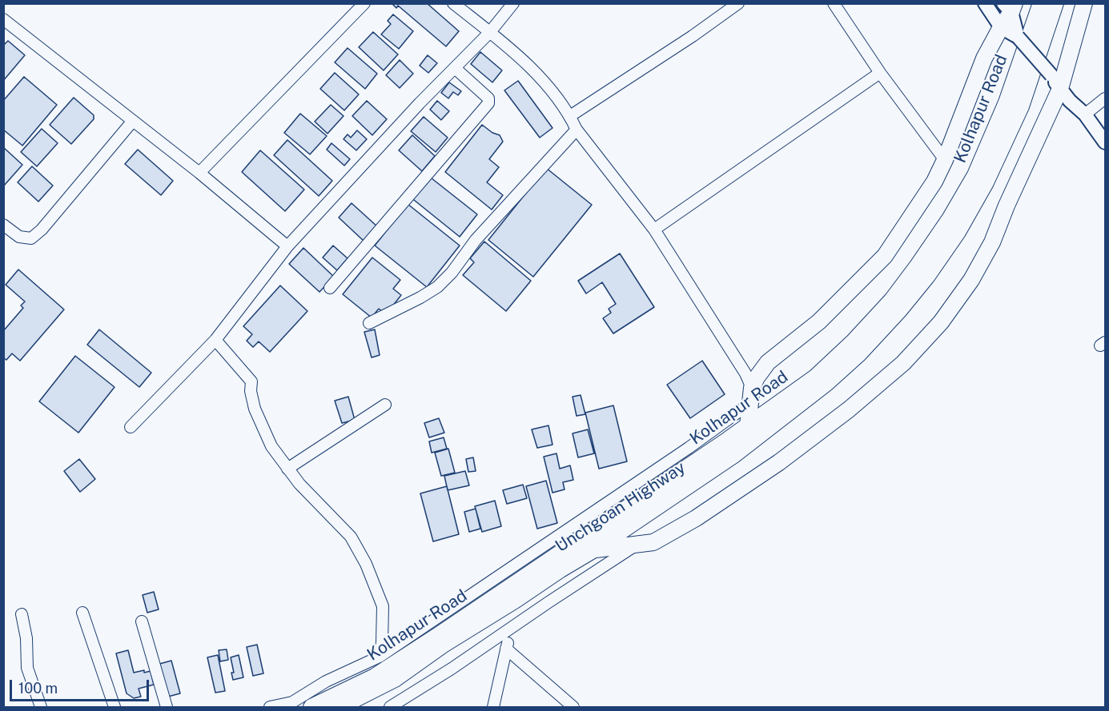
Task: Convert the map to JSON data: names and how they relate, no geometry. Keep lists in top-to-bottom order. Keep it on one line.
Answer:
{"streets":{"highway":["Kolhapur Road","Unchgoan Highway"]},"scale_bar":"100 m"}
